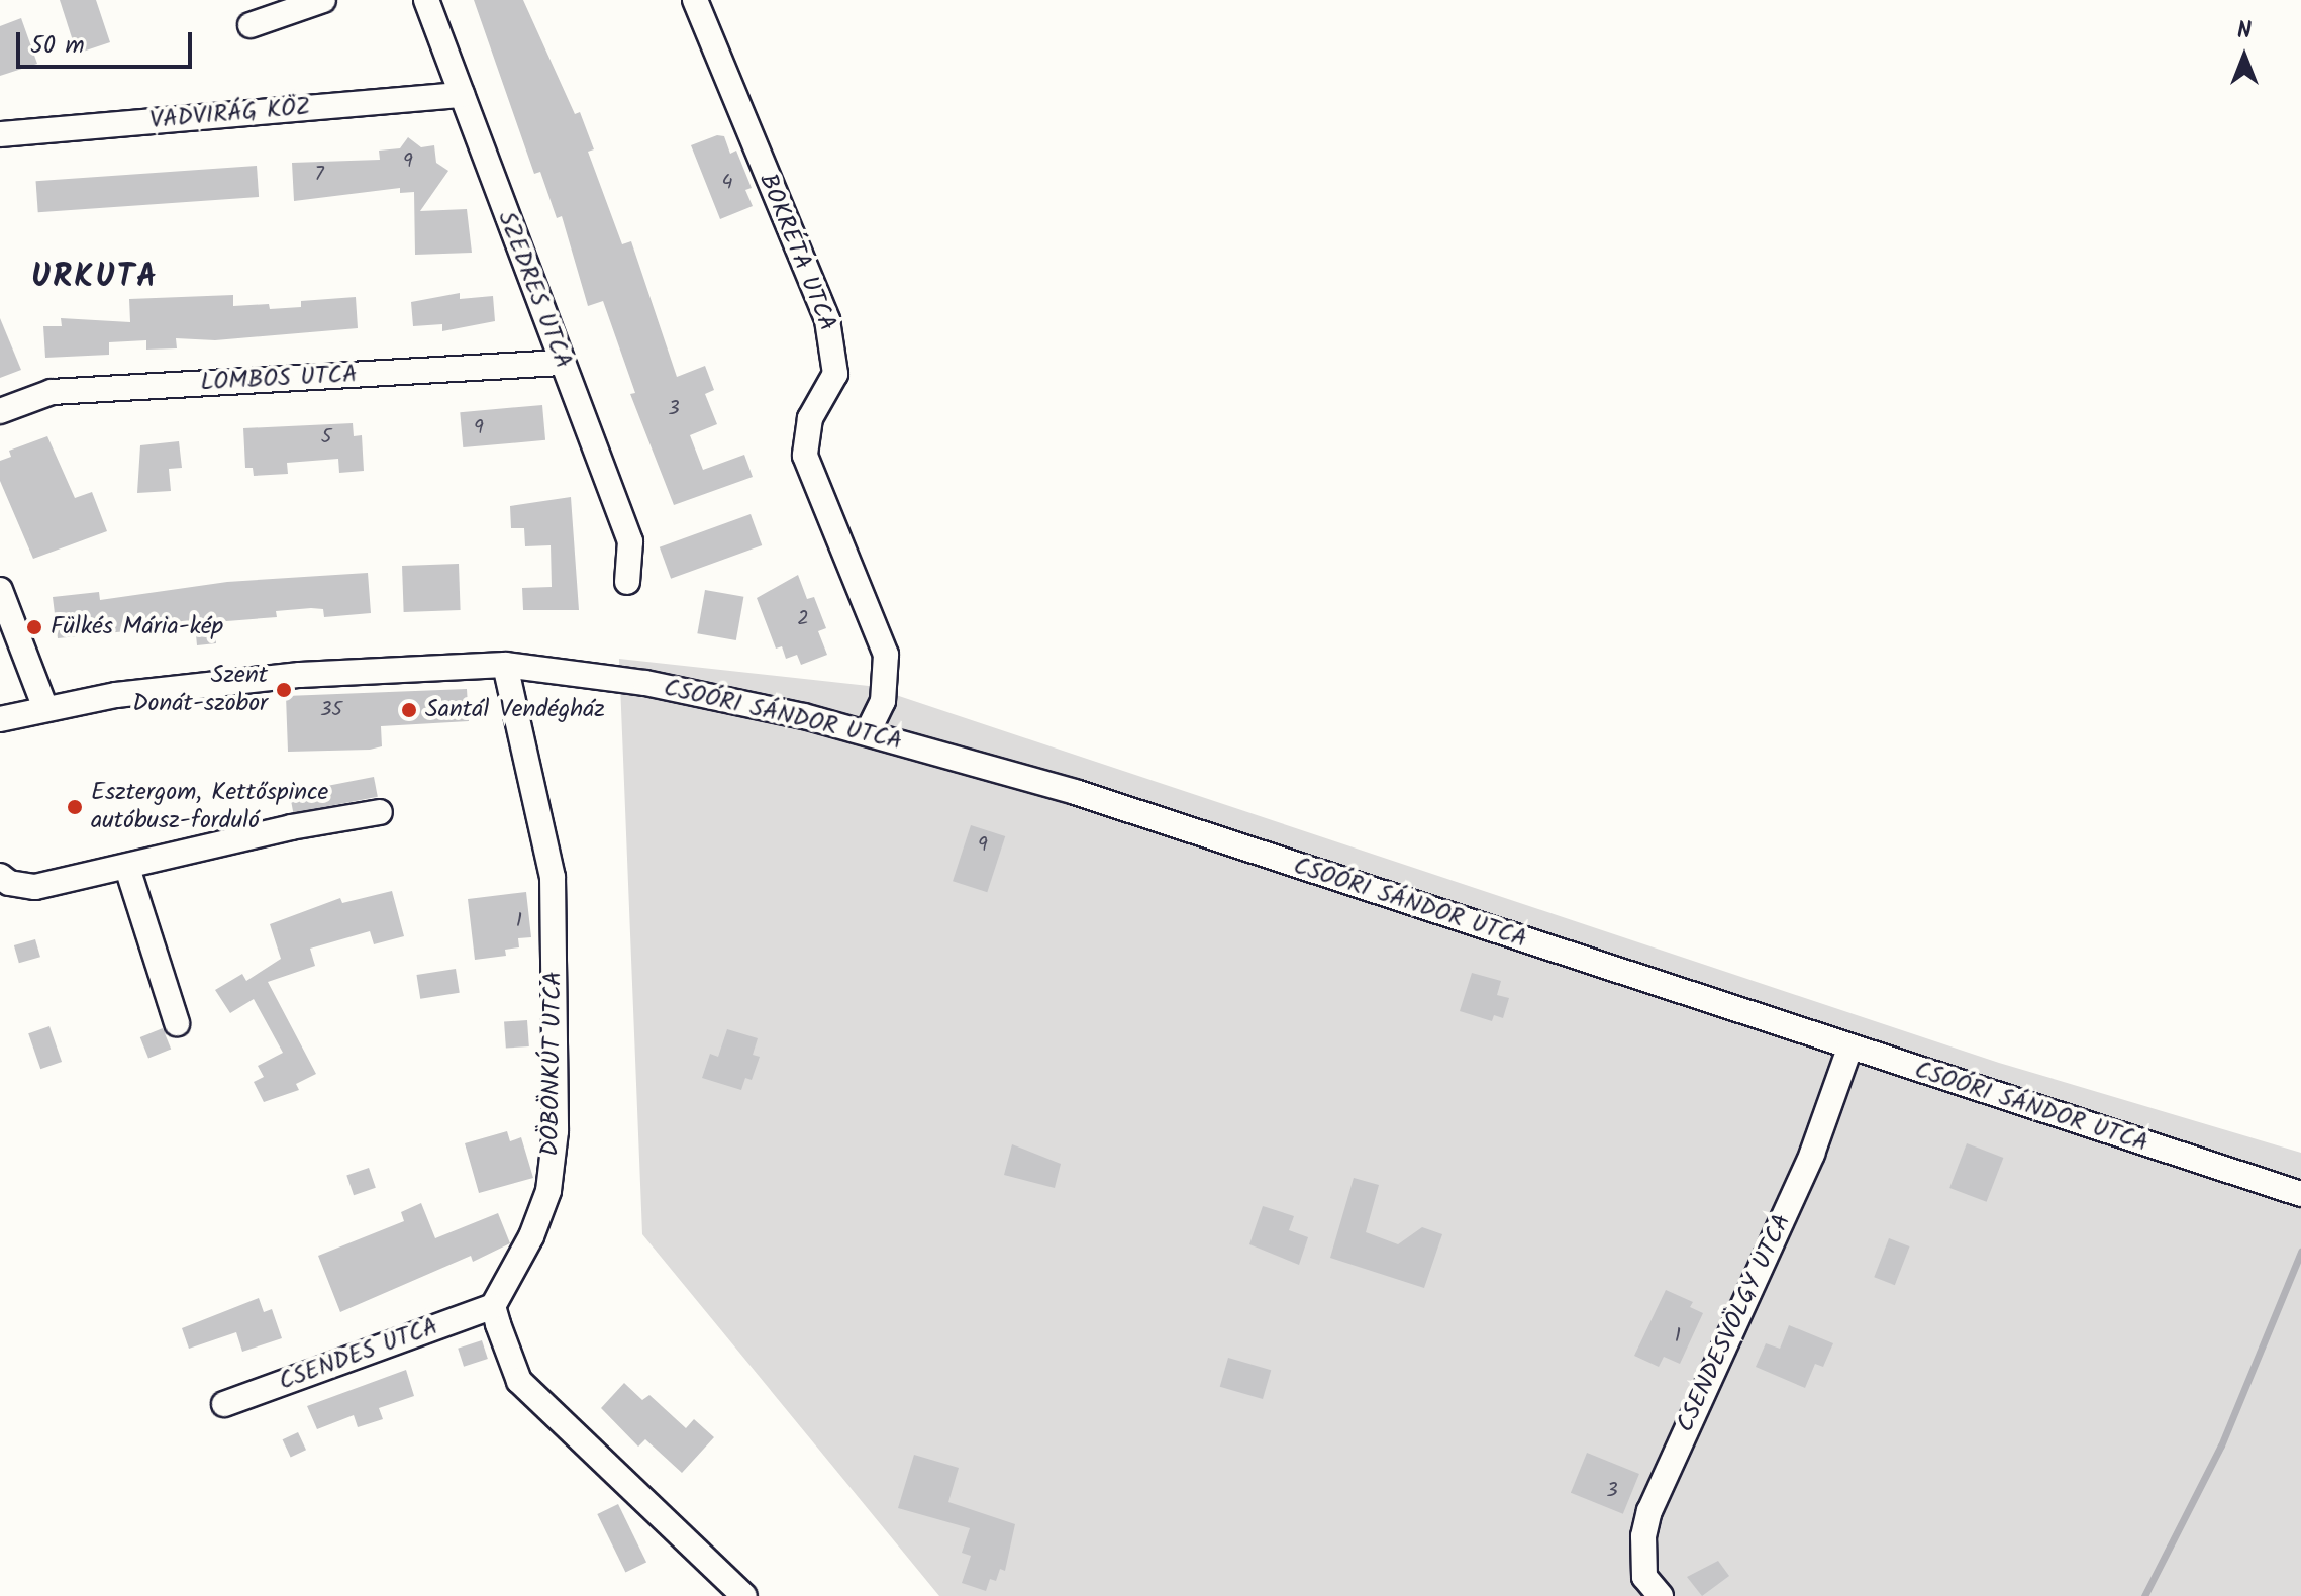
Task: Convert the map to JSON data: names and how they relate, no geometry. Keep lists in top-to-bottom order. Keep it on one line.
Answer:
{"streets":{"street":["VADVIRÁG KÖZ","BOKRÉTA UTCA","SZEDRES UTCA","LOMBOS UTCA","CSOÓRI SÁNDOR UTCA","DÖBÖNKÚT UTCA","CSENDESVÖLGY UTCA","CSENDES UTCA"]},"crossings":[["VADVIRÁG KÖZ","SZEDRES UTCA"],["BOKRÉTA UTCA","CSOÓRI SÁNDOR UTCA"],["SZEDRES UTCA","LOMBOS UTCA"],["CSOÓRI SÁNDOR UTCA","DÖBÖNKÚT UTCA"],["CSOÓRI SÁNDOR UTCA","CSENDESVÖLGY UTCA"],["DÖBÖNKÚT UTCA","CSENDES UTCA"]],"districts":["URKUTA"],"places":["Fülkés Mária-kép","Szent Donát-szobor","Santál Vendégház","Esztergom, Kettőspince autóbusz-forduló"],"house_numbers":["9","7","4","3","9","5","2","35","9","1","1","3"],"scale_bar":"50 m","north":"top"}
